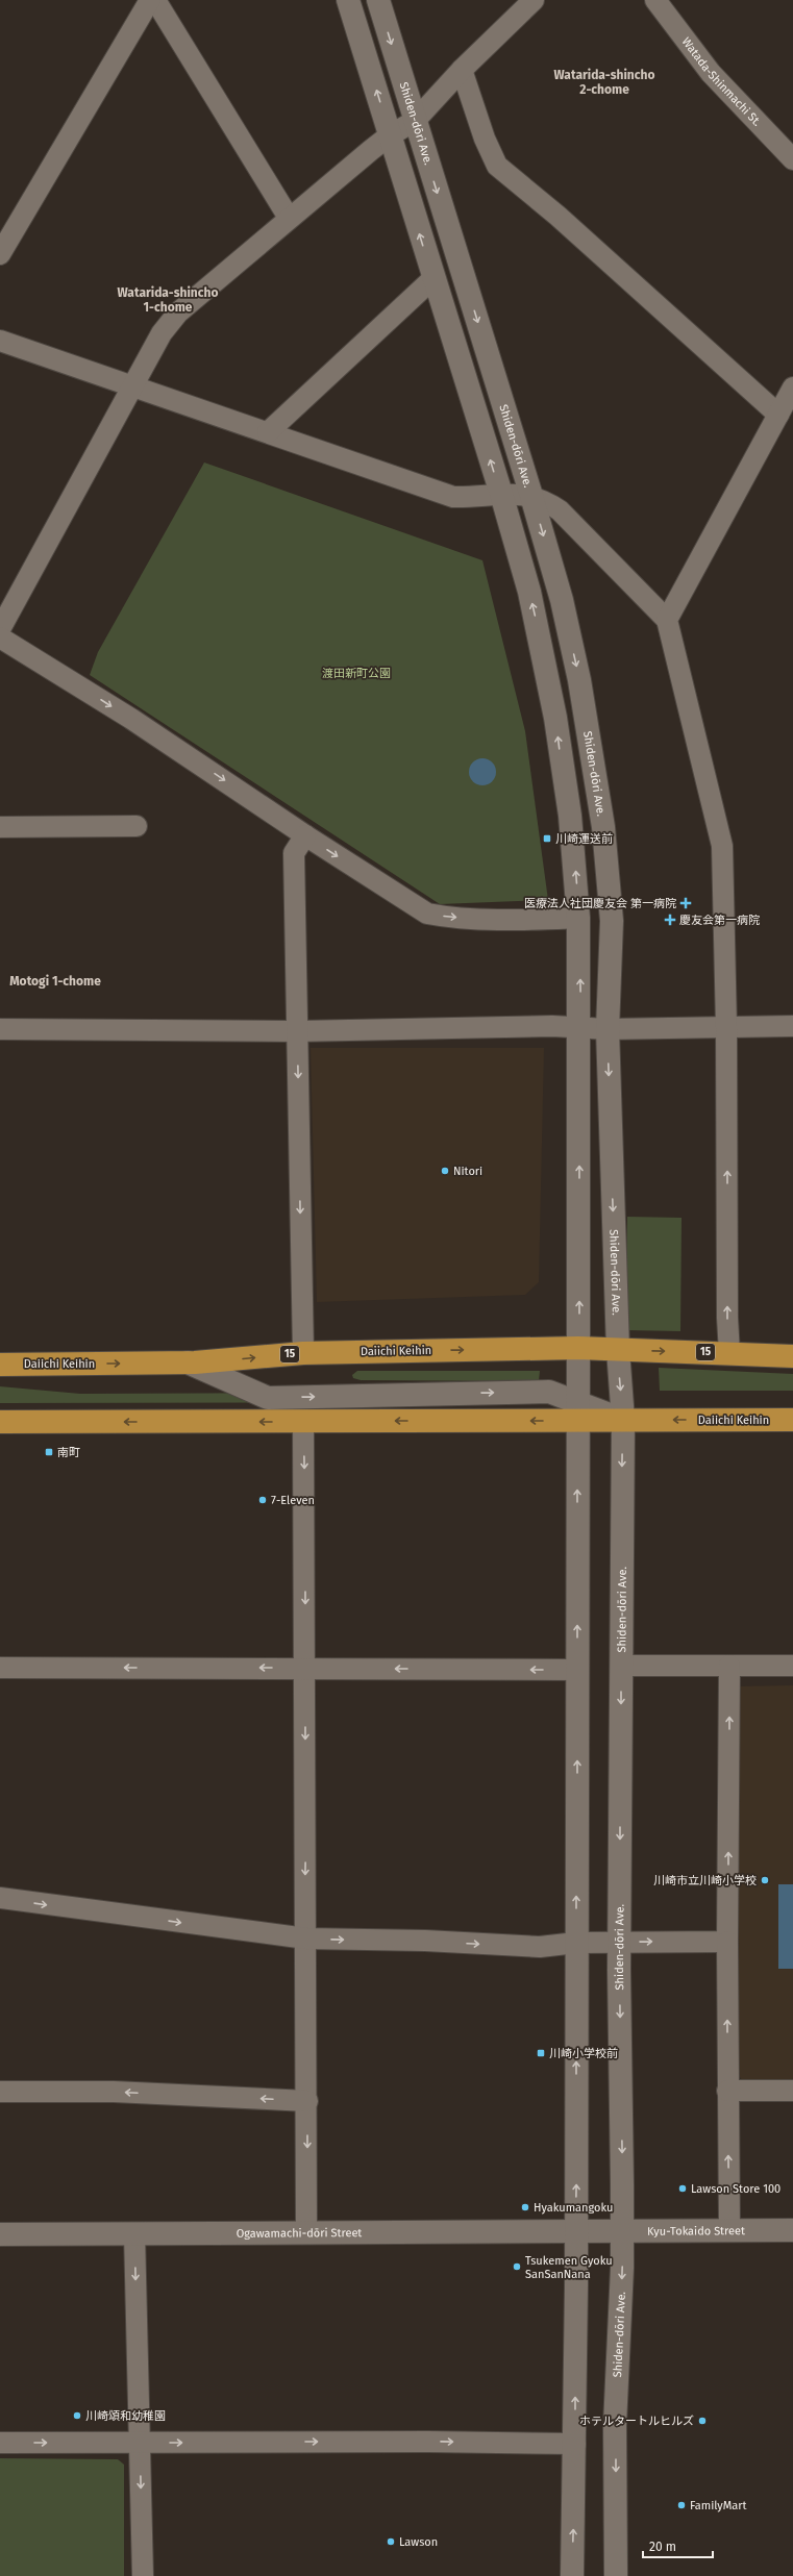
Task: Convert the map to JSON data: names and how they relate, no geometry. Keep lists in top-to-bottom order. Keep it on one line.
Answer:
{"streets":{"highway":["Daiichi Keihin","15"],"street":["Watada-Shinmachi St.","Shiden-dōri Ave.","Kyu-Tokaido Street","Ogawamachi-dōri Street"]},"crossings":[["Shiden-dōri Ave.","Daiichi Keihin"],["Shiden-dōri Ave.","Kyu-Tokaido Street"],["Kyu-Tokaido Street","Ogawamachi-dōri Street"]],"districts":["Watarida-shincho 2-chome","Watarida-shincho 1-chome","Motogi 1-chome"],"parks":["渡田新町公園"],"places":{"transit":["川崎運送前","南町","川崎小学校前"],"health":["医療法人社団慶友会 第一病院","慶友会第一病院"],"other":["Nitori","7-Eleven","川崎市立川崎小学校","Lawson Store 100","Hyakumangoku","Tsukemen Gyoku SanSanNana","川崎頌和幼稚園","ホテルタートルヒルズ","FamilyMart","Lawson"]},"scale_bar":"20 m"}
